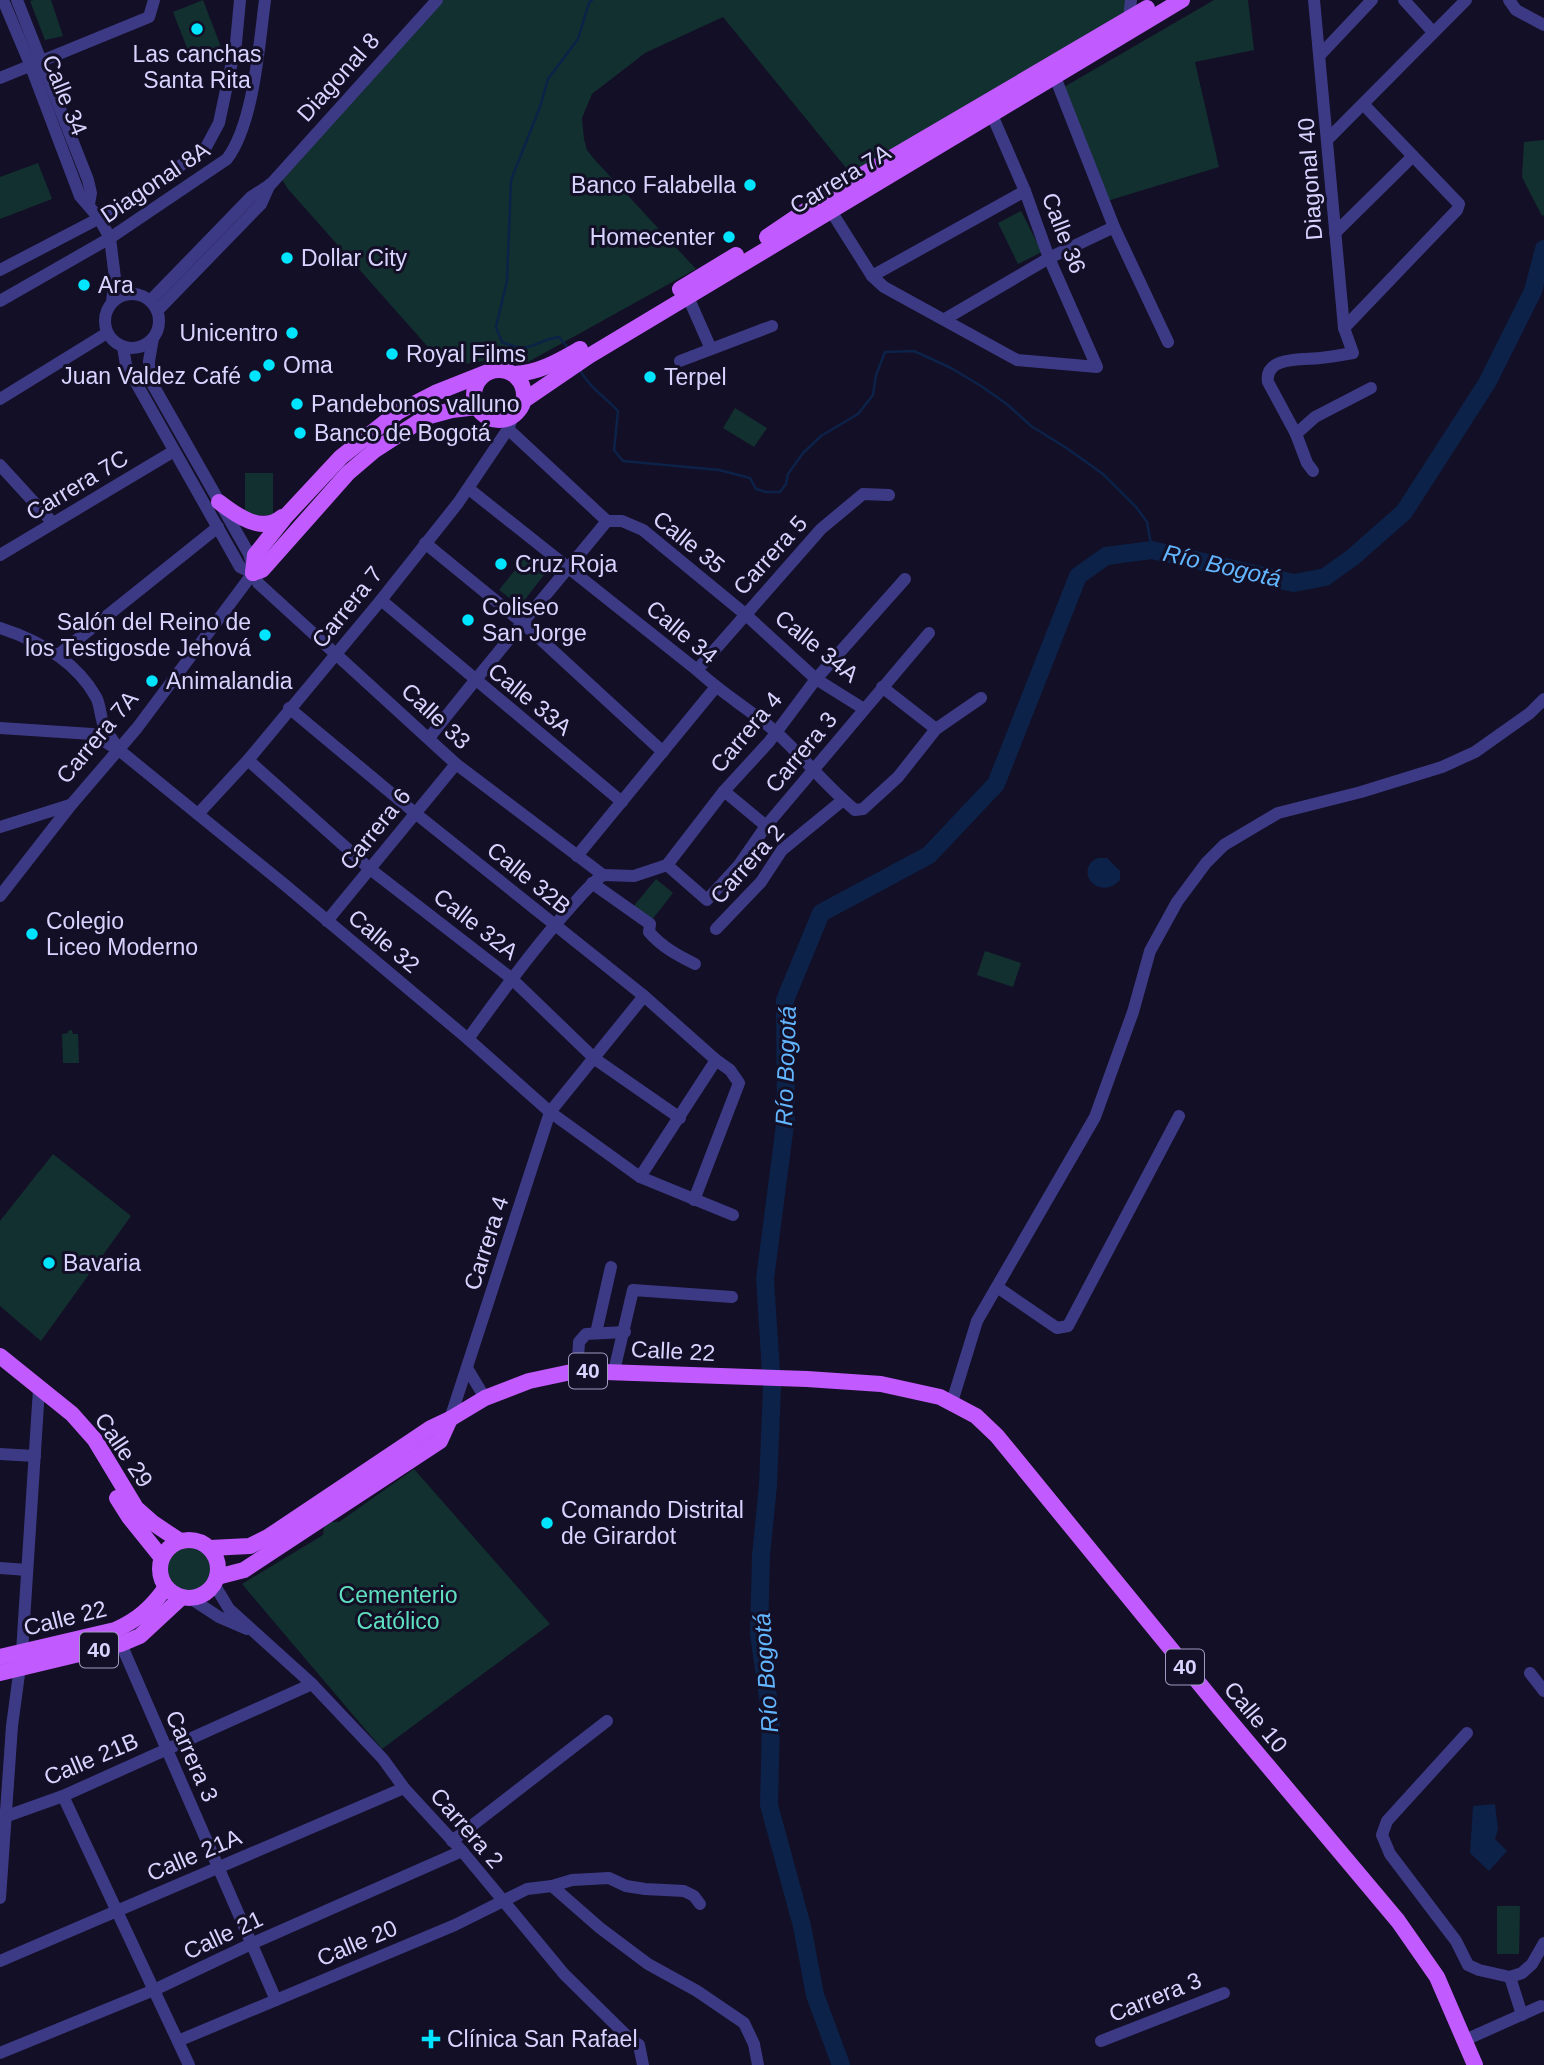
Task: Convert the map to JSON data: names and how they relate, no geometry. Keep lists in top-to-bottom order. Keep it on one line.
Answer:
{"streets":{"main road":["Carrera 7A","Calle 22","40","Calle 29","Calle 10"],"street":["Diagonal 8","Calle 34","Diagonal 40","Diagonal 8A","Calle 36","Carrera 7C","Calle 35","Carrera 5","Carrera 7","Calle 34A","Calle 33A","Calle 33","Carrera 4","Carrera 3","Carrera 6","Carrera 2","Calle 32B","Calle 32A","Calle 32","Calle 21B","Calle 21A","Calle 21","Calle 20"]},"crossings":[["Diagonal 8","Calle 34"],["Diagonal 8","Calle 33"],["Calle 34","Diagonal 8A"],["Calle 34","Carrera 5"],["Calle 34","Carrera 7"],["Calle 34","Calle 33"],["Calle 34","Carrera 4"],["Calle 34","Carrera 3"],["Calle 34","Carrera 2"],["Carrera 7A","Calle 36"],["Carrera 7A","Calle 35"],["Carrera 7A","Carrera 7"],["Carrera 7A","Calle 33"],["Carrera 7A","Calle 32"],["Carrera 7C","Calle 33"],["Calle 35","Carrera 5"],["Calle 35","Carrera 7"],["Calle 35","Calle 34A"],["Carrera 5","Calle 34A"],["Carrera 7","Calle 33A"],["Carrera 7","Calle 33"],["Carrera 7","Calle 32B"],["Carrera 7","Calle 32A"],["Carrera 7","Calle 32"],["Calle 34A","Carrera 4"],["Calle 34A","Carrera 3"],["Calle 33","Carrera 6"],["Carrera 4","Carrera 3"],["Carrera 4","Calle 32B"],["Carrera 4","Calle 32A"],["Carrera 4","Calle 32"],["Carrera 4","Calle 22"],["Carrera 3","Calle 22"],["Carrera 3","Calle 21B"],["Carrera 3","Calle 21A"],["Carrera 3","Calle 21"],["Carrera 3","Calle 20"],["Carrera 6","Calle 32B"],["Carrera 6","Calle 32A"],["Carrera 6","Calle 32"],["Carrera 2","Calle 22"],["Carrera 2","40"],["Carrera 2","Calle 29"],["Carrera 2","Calle 21B"],["Carrera 2","Calle 21A"],["Carrera 2","Calle 21"],["Carrera 2","Calle 20"],["Calle 32B","Calle 32"],["Calle 22","40"],["Calle 22","Calle 29"],["Calle 22","Calle 10"],["40","Calle 29"]],"water":["Río Bogotá"],"parks":["Cementerio Católico"],"places":{"other":["Las canchas Santa Rita","Banco Falabella","Homecenter","Dollar City","Ara","Unicentro","Royal Films","Oma","Juan Valdez Café","Terpel","Pandebonos valluno","Banco de Bogotá","Cruz Roja","Coliseo San Jorge","Salón del Reino de los Testigosde Jehová","Animalandia","Colegio Liceo Moderno","Bavaria","Comando Distrital de Girardot"],"health":["Clínica San Rafael"]}}
